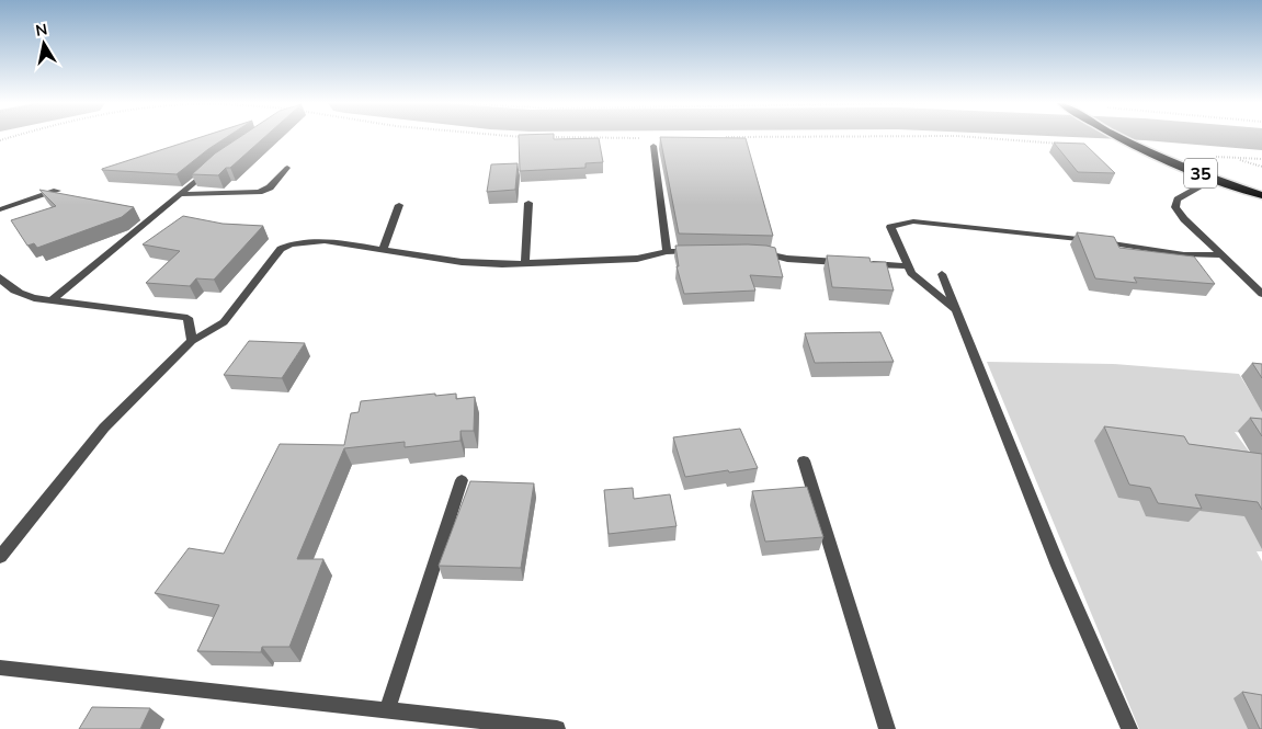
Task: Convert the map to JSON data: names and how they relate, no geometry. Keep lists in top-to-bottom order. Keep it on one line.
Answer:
{"streets":{"main road":["35"]},"north":"top"}
